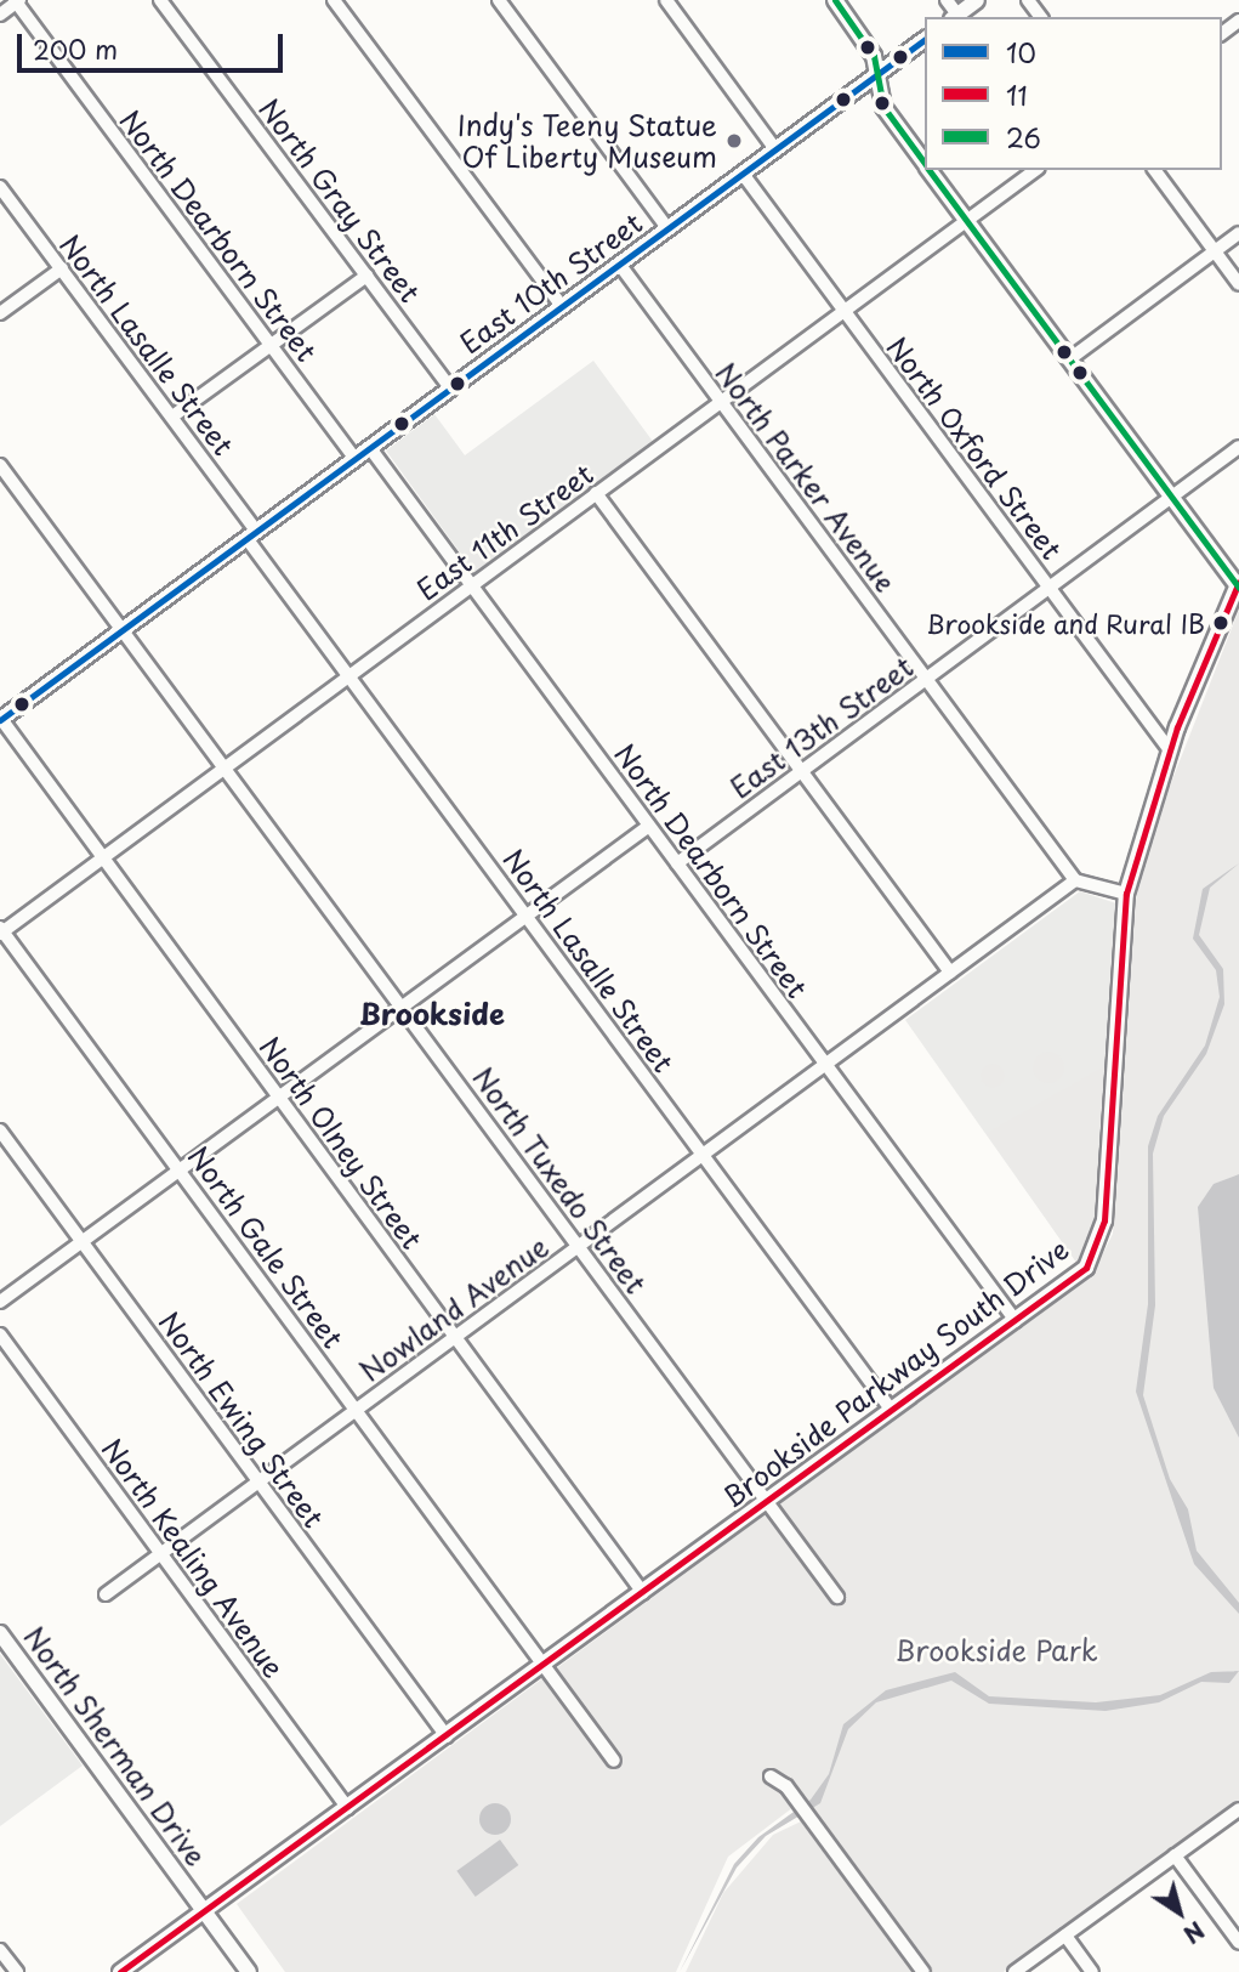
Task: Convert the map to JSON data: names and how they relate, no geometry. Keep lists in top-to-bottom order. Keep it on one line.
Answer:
{"streets":{"main road":["East 10th Street","Brookside Parkway South Drive","North Sherman Drive"],"street":["North Gray Street","North Dearborn Street","North Lasalle Street","North Oxford Street","North Parker Avenue","East 11th Street","East 13th Street","North Olney Street","North Tuxedo Street","North Gale Street","Nowland Avenue","North Ewing Street","North Kealing Avenue"]},"crossings":[["North Gray Street","East 10th Street"],["North Dearborn Street","East 10th Street"],["North Dearborn Street","East 11th Street"],["North Dearborn Street","East 13th Street"],["North Dearborn Street","Nowland Avenue"],["North Dearborn Street","Brookside Parkway South Drive"],["East 10th Street","North Lasalle Street"],["East 10th Street","North Oxford Street"],["East 10th Street","North Parker Avenue"],["East 10th Street","North Olney Street"],["East 10th Street","North Tuxedo Street"],["North Lasalle Street","East 11th Street"],["North Lasalle Street","Nowland Avenue"],["North Lasalle Street","Brookside Parkway South Drive"],["North Oxford Street","East 11th Street"],["North Oxford Street","East 13th Street"],["North Oxford Street","Brookside Parkway South Drive"],["North Parker Avenue","East 11th Street"],["North Parker Avenue","East 13th Street"],["North Parker Avenue","Nowland Avenue"],["East 11th Street","North Olney Street"],["East 11th Street","North Tuxedo Street"],["East 11th Street","North Gale Street"],["North Olney Street","Nowland Avenue"],["North Olney Street","Brookside Parkway South Drive"],["North Tuxedo Street","Nowland Avenue"],["North Tuxedo Street","Brookside Parkway South Drive"],["North Gale Street","Nowland Avenue"],["North Gale Street","Brookside Parkway South Drive"],["Nowland Avenue","North Ewing Street"],["Nowland Avenue","North Kealing Avenue"],["Brookside Parkway South Drive","North Ewing Street"],["Brookside Parkway South Drive","North Kealing Avenue"],["Brookside Parkway South Drive","North Sherman Drive"]],"districts":["Brookside"],"parks":["Brookside Park"],"places":["Indy's Teeny Statue Of Liberty Museum","Brookside and Rural IB"],"lines":["transit line 26","transit line 10","transit line 11"],"legend":["10","11","26"],"scale_bar":"200 m","north":"bottom right"}
